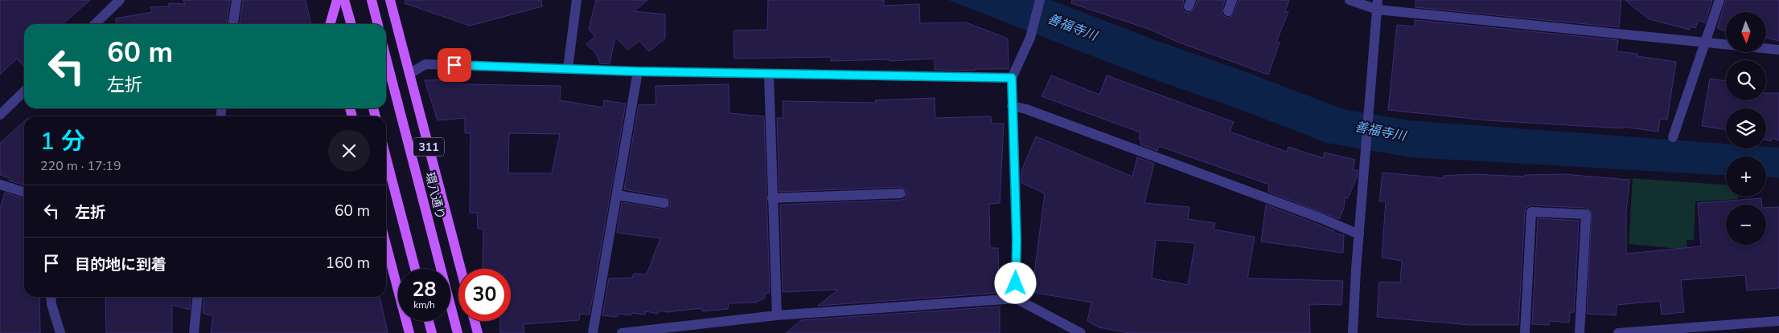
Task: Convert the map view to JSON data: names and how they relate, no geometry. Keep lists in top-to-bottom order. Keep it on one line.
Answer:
{"streets":{"main road":["311","環八通り"]},"water":["善福寺川"],"north":"bottom","page":{"map_buttons":["+","−"],"turn":["60 m","左折"],"heading":["1 分","220 m · 17:19"],"list":[{"name":"左折","value":"60 m"},{"name":"目的地に到着","value":"160 m"}],"speed":"28 km/h","limit":"30"}}
